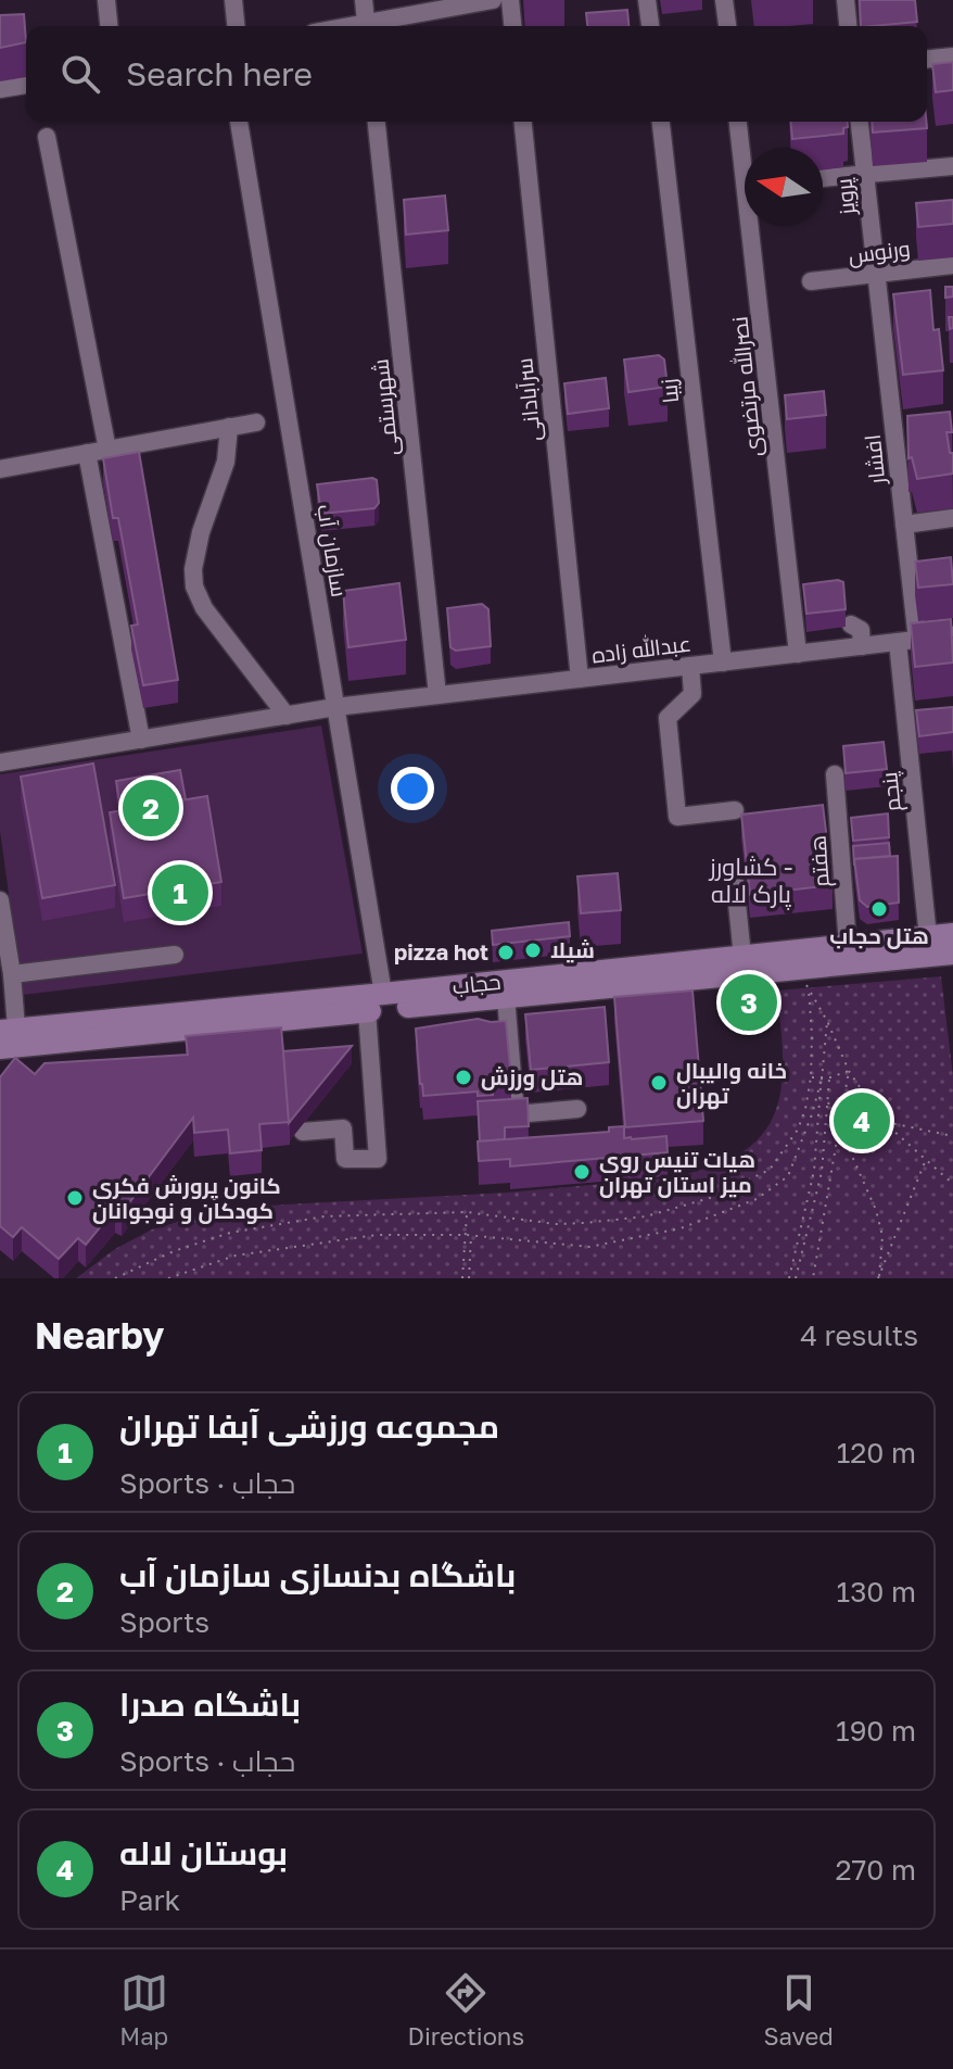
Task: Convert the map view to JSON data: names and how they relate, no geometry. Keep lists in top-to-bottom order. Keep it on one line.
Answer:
{"streets":{"main road":["حجاب"],"street":["پرویز","ورنوس","نصرالله مرتضوی","زیبا","سرآبادانی","شهرستمی","افشار","سازمان آب","عبدالله زاده","پنجم","هفتم"]},"crossings":[["پرویز","ورنوس"],["پرویز","افشار"],["ورنوس","افشار"],["نصرالله مرتضوی","عبدالله زاده"],["زیبا","عبدالله زاده"],["سرآبادانی","عبدالله زاده"],["شهرستمی","عبدالله زاده"],["افشار","عبدالله زاده"],["سازمان آب","عبدالله زاده"],["سازمان آب","حجاب"],["عبدالله زاده","پنجم"],["پنجم","حجاب"],["هفتم","حجاب"]],"districts":["کشاورز - پارک لاله"],"places":["هتل حجاب","شیلا","pizza hot","هتل ورزش","خانه والیبال تهران","هیات تنیس روی میز استان تهران","کانون پرورش فکری کودکان و نوجوانان"],"north":"left","page":{"search":"Search here","pins":["2","1","3","4"],"heading":["Nearby","4 results"],"list":[{"mark":"1","name":"مجموعه ورزشی آبفا تهران","note":"Sports · حجاب","value":"120 m"},{"mark":"2","name":"باشگاه بدنسازی سازمان آب","note":"Sports","value":"130 m"},{"mark":"3","name":"باشگاه صدرا","note":"Sports · حجاب","value":"190 m"},{"mark":"4","name":"بوستان لاله","note":"Park","value":"270 m"}],"nav":["Map","Directions","Saved"]}}
